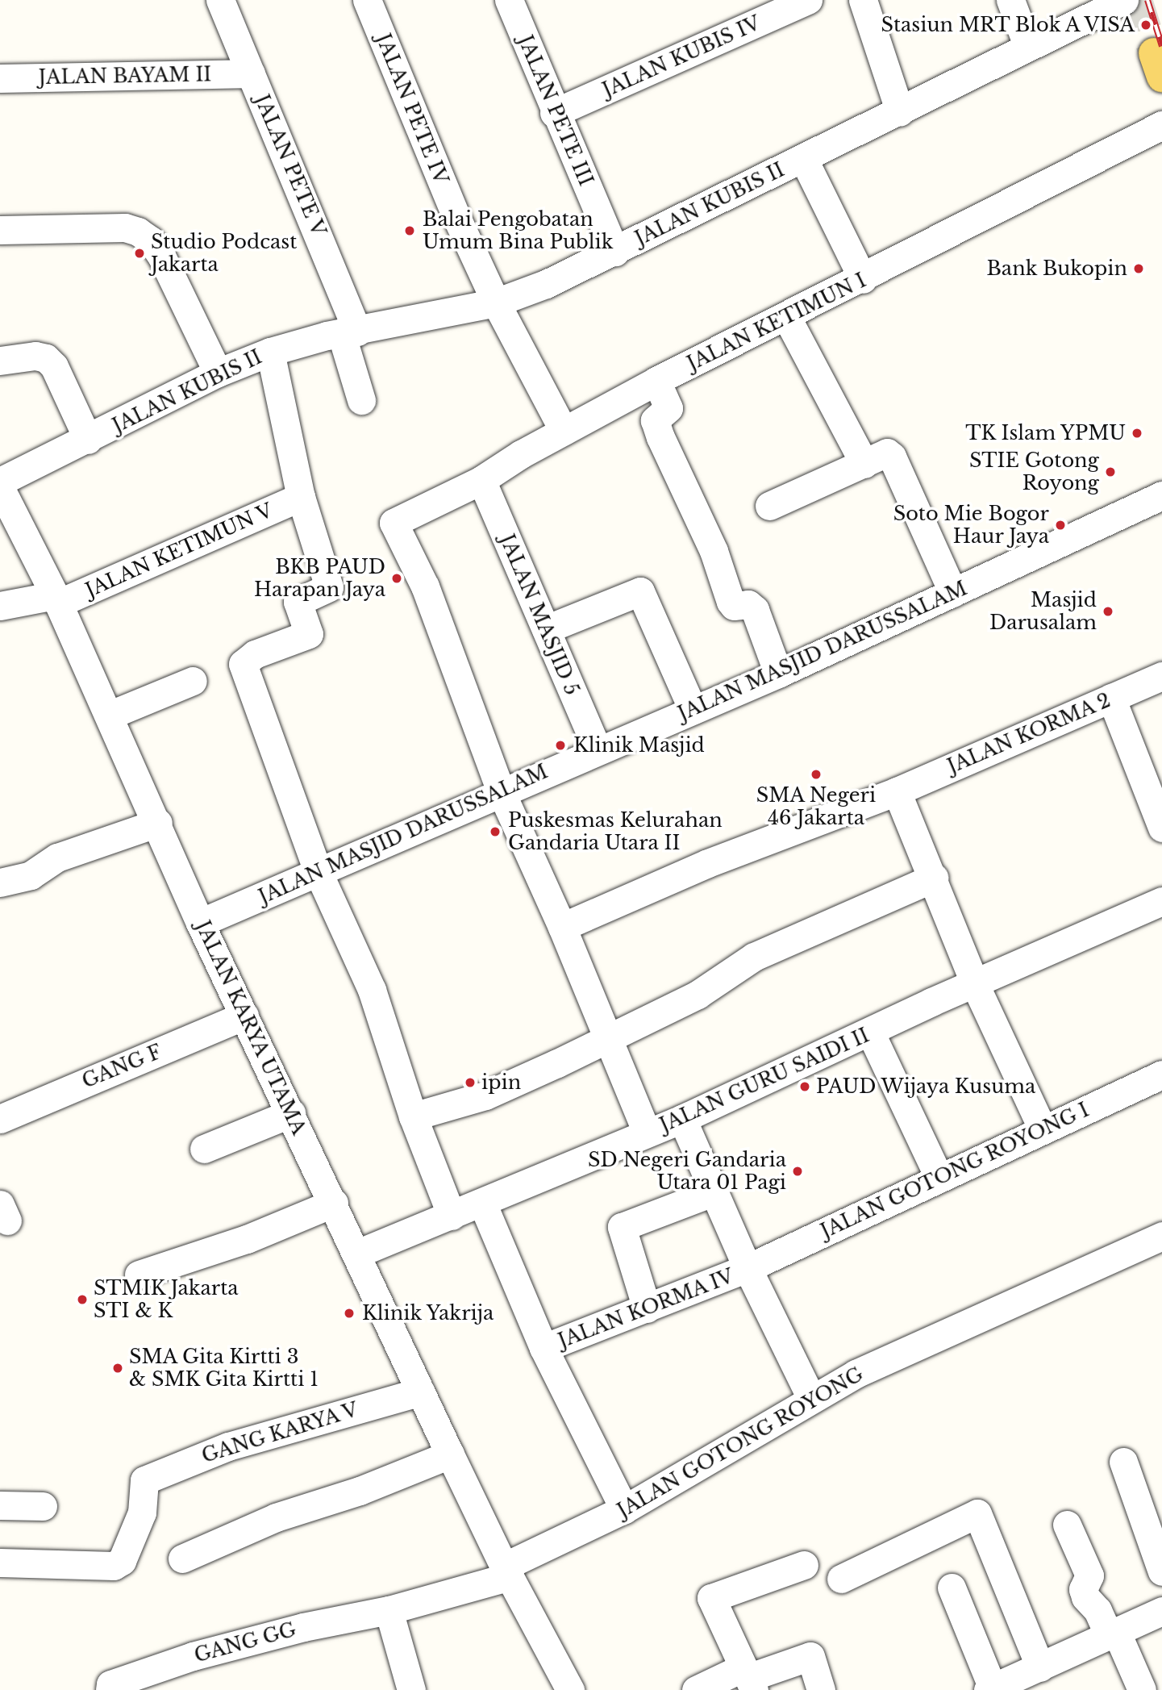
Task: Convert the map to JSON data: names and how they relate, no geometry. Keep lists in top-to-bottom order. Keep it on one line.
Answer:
{"streets":{"street":["JALAN KUBIS IV","JALAN BAYAM II","JALAN PETE IV","JALAN PETE III","JALAN PETE V","JALAN KUBIS II","JALAN KETIMUN I","JALAN KETIMUN V","JALAN MASJID 5","JALAN MASJID DARUSSALAM","JALAN KORMA 2","JALAN KARYA UTAMA","GANG F","JALAN GURU SAIDI II","JALAN GOTONG ROYONG I","JALAN KORMA IV","GANG KARYA V","JALAN GOTONG ROYONG","GANG GG"]},"crossings":[["JALAN KUBIS IV","JALAN PETE III"],["JALAN BAYAM II","JALAN PETE V"],["JALAN PETE IV","JALAN KUBIS II"],["JALAN PETE IV","JALAN KETIMUN I"],["JALAN PETE III","JALAN KUBIS II"],["JALAN PETE V","JALAN KUBIS II"],["JALAN KETIMUN I","JALAN MASJID 5"],["JALAN KETIMUN I","JALAN GURU SAIDI II"],["JALAN KETIMUN V","JALAN KARYA UTAMA"],["JALAN MASJID 5","JALAN MASJID DARUSSALAM"],["JALAN MASJID DARUSSALAM","JALAN KARYA UTAMA"],["JALAN MASJID DARUSSALAM","JALAN GURU SAIDI II"],["JALAN KORMA 2","JALAN GURU SAIDI II"],["JALAN KARYA UTAMA","GANG F"],["JALAN KARYA UTAMA","GANG KARYA V"],["JALAN KARYA UTAMA","JALAN GOTONG ROYONG"],["JALAN GOTONG ROYONG I","JALAN KORMA IV"],["JALAN GOTONG ROYONG","GANG GG"]],"places":["Stasiun MRT Blok A VISA","Balai Pengobatan Umum Bina Publik","Studio Podcast Jakarta","Bank Bukopin","TK Islam YPMU","STIE Gotong Royong","Soto Mie Bogor Haur Jaya","BKB PAUD Harapan Jaya","Masjid Darusalam","Klinik Masjid","SMA Negeri 46 Jakarta","Puskesmas Kelurahan Gandaria Utara II","ipin","PAUD Wijaya Kusuma","SD Negeri Gandaria Utara 01 Pagi","STMIK Jakarta STI & K","Klinik Yakrija","SMA Gita Kirtti 3 & SMK Gita Kirtti 1"]}
